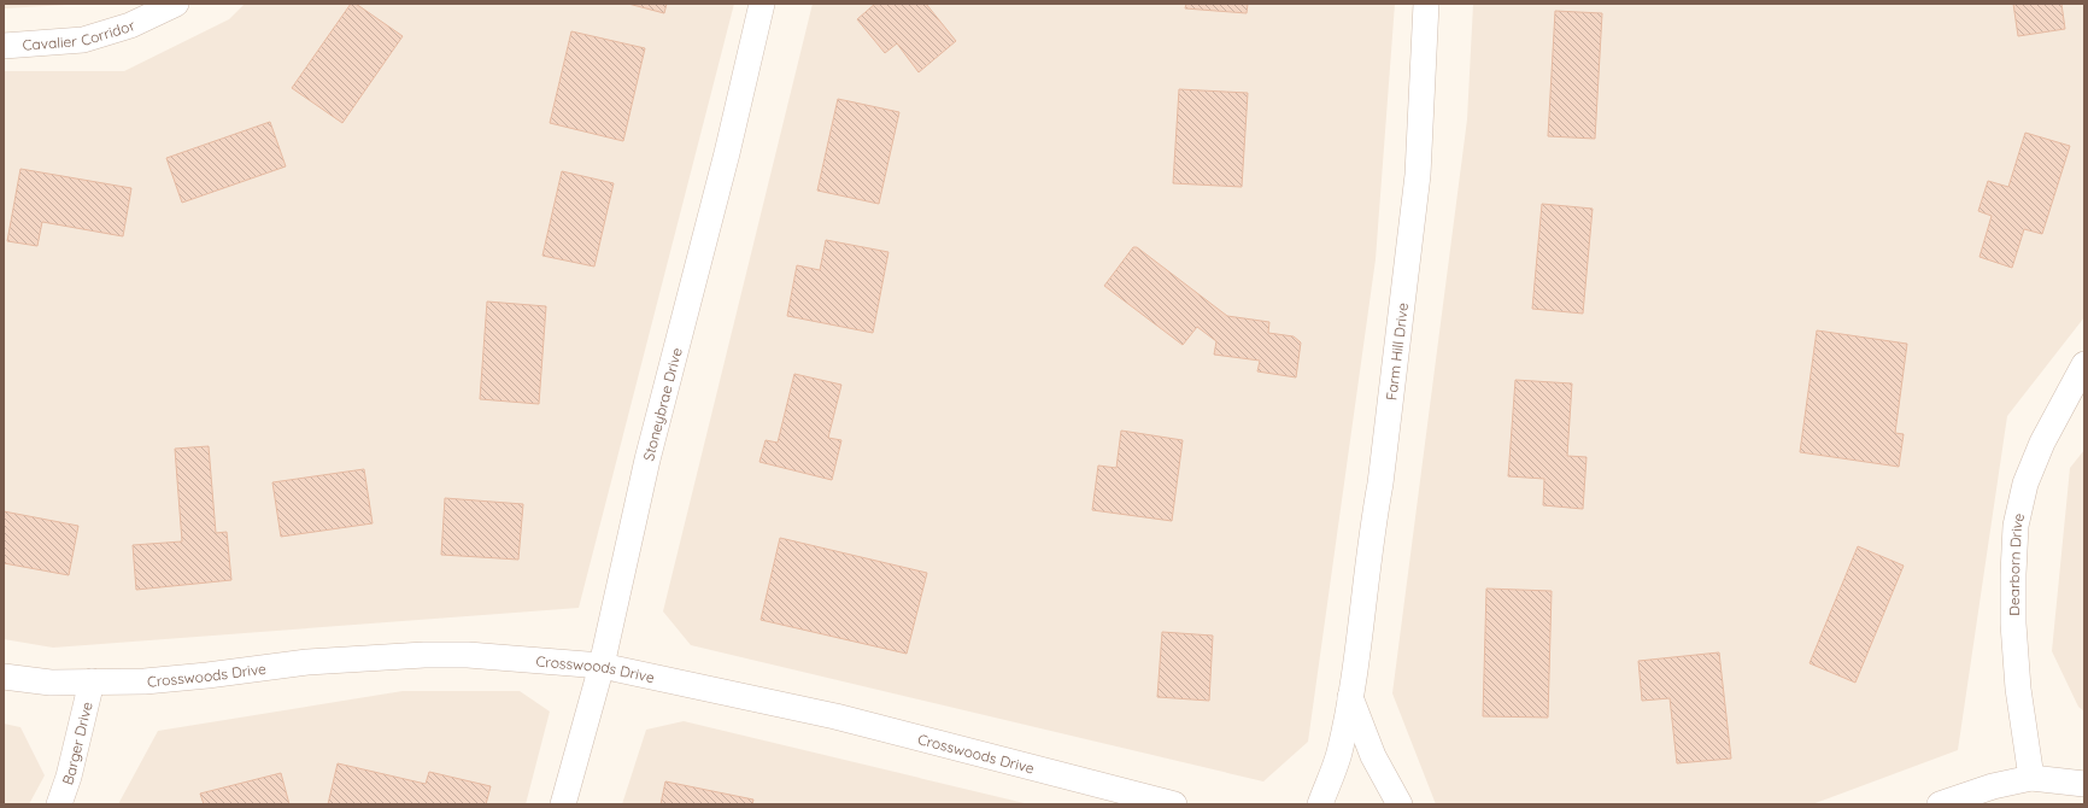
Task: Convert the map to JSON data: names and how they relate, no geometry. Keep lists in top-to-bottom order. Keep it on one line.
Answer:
{"streets":{"street":["Cavalier Corridor","Farm Hill Drive","Stoneybrae Drive","Dearborn Drive","Crosswoods Drive","Barger Drive"]},"crossings":[["Stoneybrae Drive","Crosswoods Drive"],["Crosswoods Drive","Barger Drive"]]}
